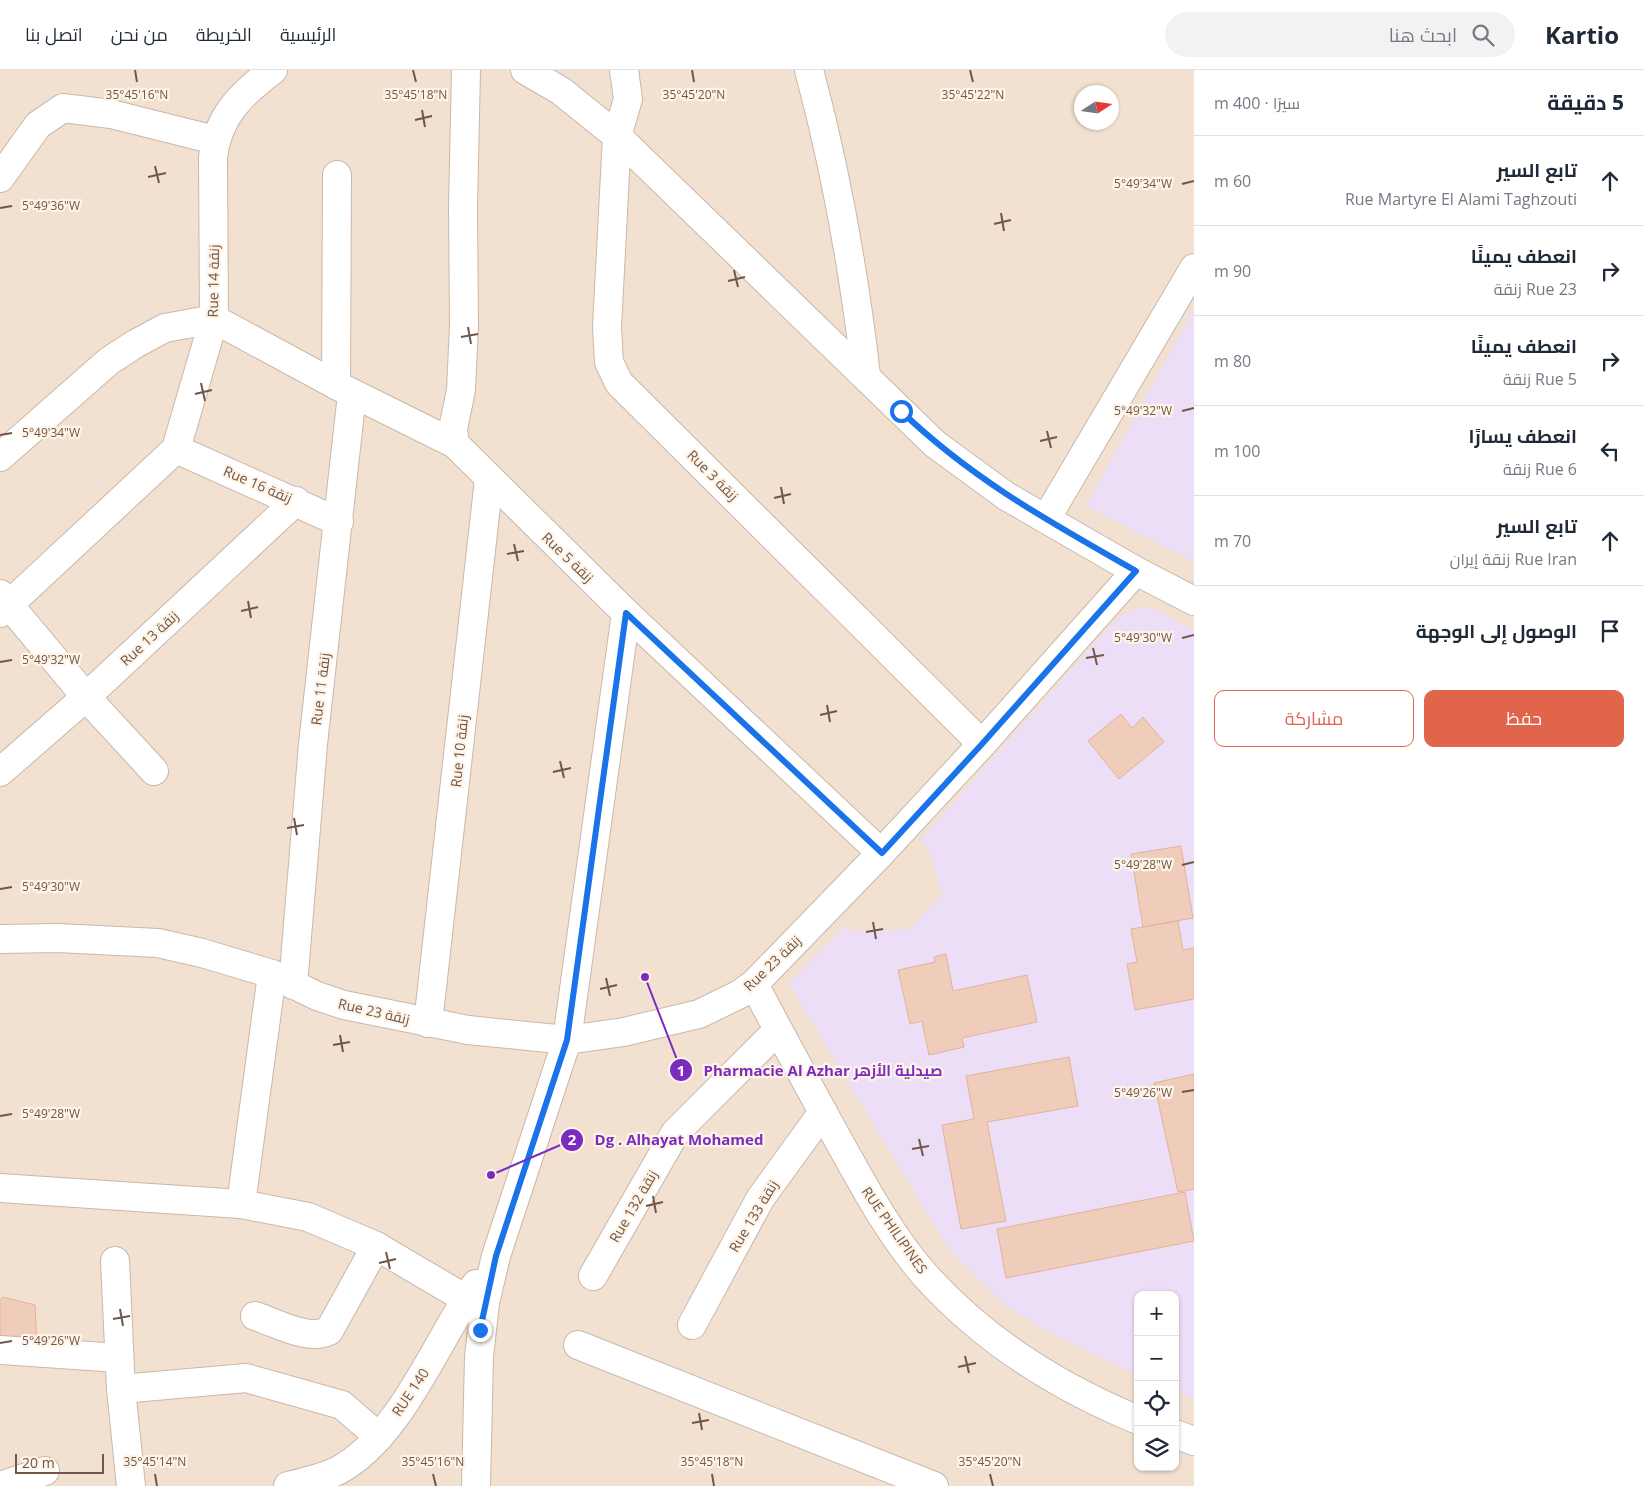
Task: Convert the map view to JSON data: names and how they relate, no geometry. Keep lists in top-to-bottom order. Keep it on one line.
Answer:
{"streets":{"street":["Rue 14 زنقة","Rue 3 زنقة","Rue 16 زنقة","Rue 5 زنقة","Rue 13 زنقة","Rue 11 زنقة","Rue 10 زنقة","Rue 23 زنقة","Rue 132 زنقة","Rue 133 زنقة","RUE PHILIPINES","RUE 140"]},"crossings":[["Rue 14 زنقة","Rue 16 زنقة"],["Rue 14 زنقة","Rue 5 زنقة"],["Rue 3 زنقة","Rue 23 زنقة"],["Rue 16 زنقة","Rue 13 زنقة"],["Rue 16 زنقة","Rue 11 زنقة"],["Rue 5 زنقة","Rue 11 زنقة"],["Rue 5 زنقة","Rue 10 زنقة"],["Rue 5 زنقة","Rue 23 زنقة"],["Rue 11 زنقة","Rue 23 زنقة"],["Rue 10 زنقة","Rue 23 زنقة"],["Rue 23 زنقة","RUE PHILIPINES"],["Rue 132 زنقة","RUE PHILIPINES"],["Rue 133 زنقة","RUE PHILIPINES"]],"places":["Pharmacie Al Azhar صيدلية الأزهر","Dg . Alhayat Mohamed"],"scale_bar":"20 m","north":"right","page":{"header":"Kartio","search":"ابحث هنا","nav":["الرئيسية","الخريطة","من نحن","اتصل بنا"],"heading":["5 دقيقة","سيرًا · 400 m"],"list":[["تابع السير","Rue Martyre El Alami Taghzouti","60 m"],["انعطف يمينًا","Rue 23 زنقة","90 m"],["انعطف يمينًا","Rue 5 زنقة","80 m"],["انعطف يسارًا","Rue 6 زنقة","100 m"],["تابع السير","Rue Iran زنقة إيران","70 m"],"الوصول إلى الوجهة"],"buttons":["حفظ","مشاركة"],"map_buttons":["+","−"],"scale":"20 m"},"coordinates":["35°45'16\"N","35°45'18\"N","35°45'20\"N","35°45'22\"N","5°49'34\"W","5°49'36\"W","5°49'32\"W","5°49'30\"W","5°49'28\"W","5°49'26\"W","35°45'14\"N"]}
